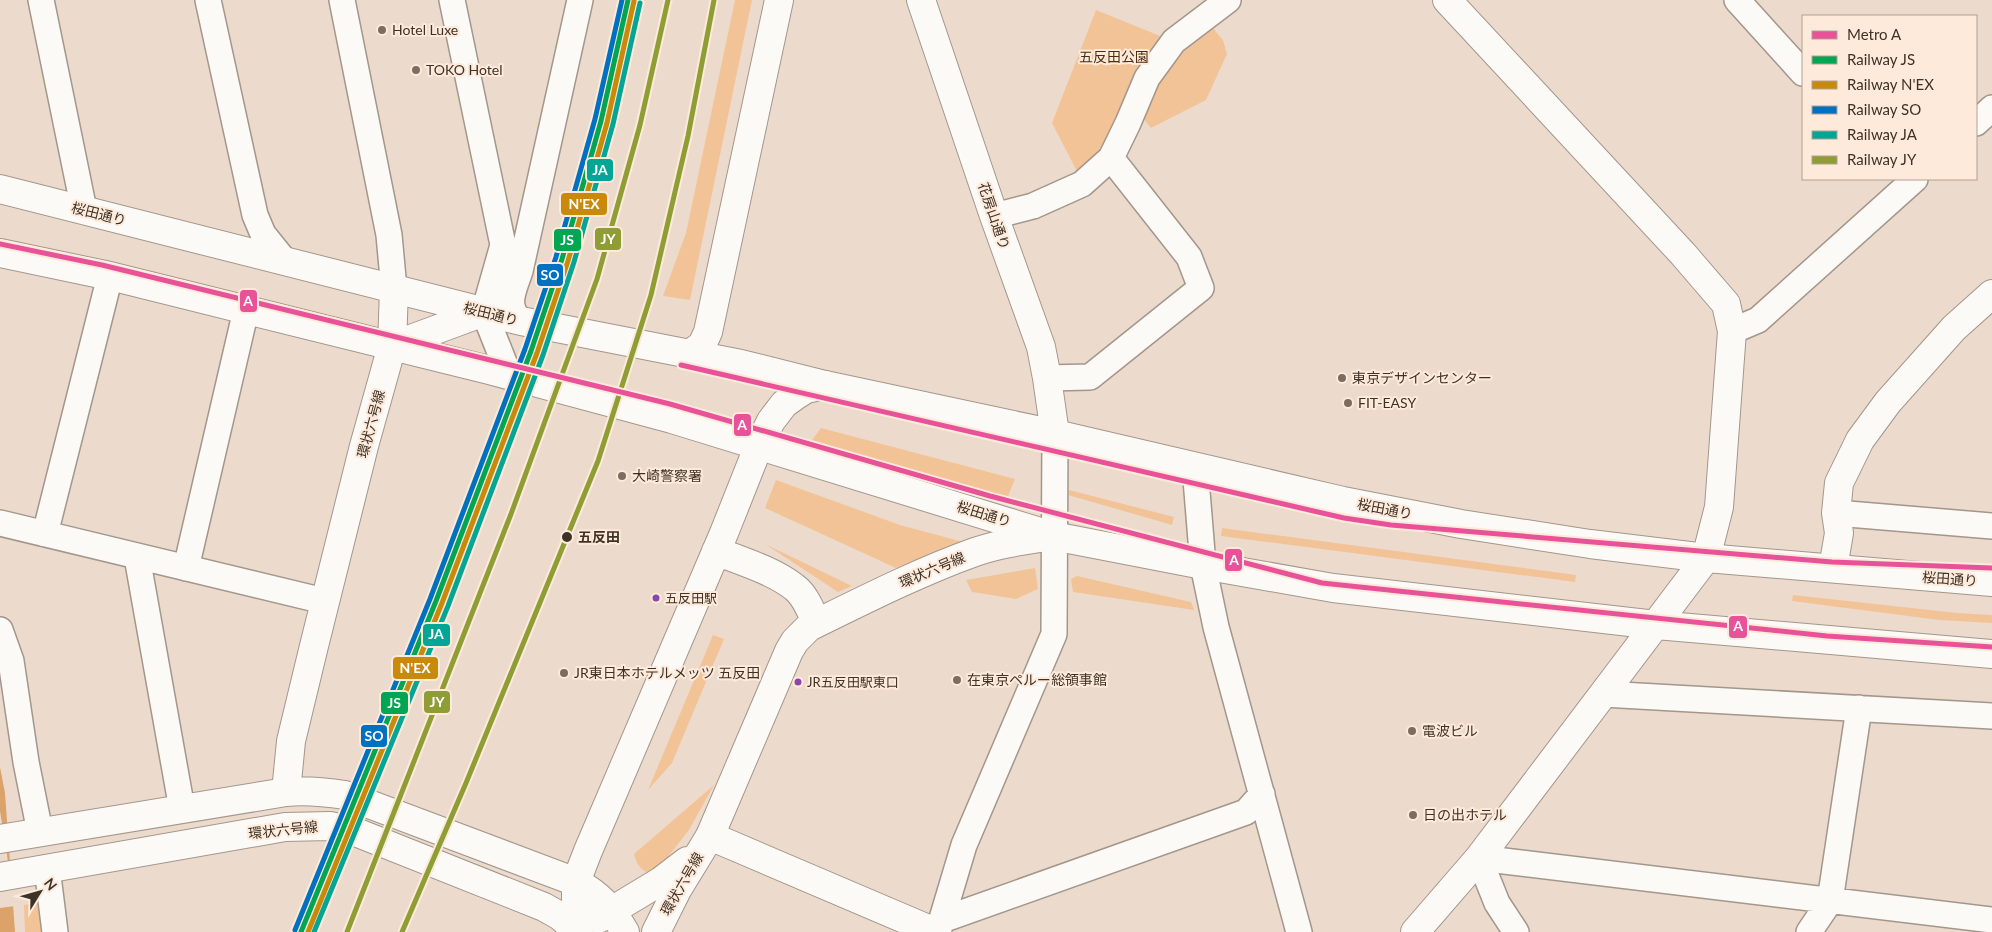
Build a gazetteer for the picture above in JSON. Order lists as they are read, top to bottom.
{
  "streets": {
    "main road": ["桜田通り", "花房山通り", "環状六号線"]
  },
  "crossings": [
    ["桜田通り", "花房山通り"],
    ["桜田通り", "環状六号線"]
  ],
  "parks": ["五反田公園"],
  "places": [
    "Hotel Luxe",
    "TOKO Hotel",
    "東京デザインセンター",
    "FIT-EASY",
    "大崎警察署",
    "五反田",
    "五反田駅",
    "JR東日本ホテルメッツ 五反田",
    "在東京ペルー総領事館",
    "JR五反田駅東口",
    "電波ビル",
    "日の出ホテル"
  ],
  "lines": [
    "rail line JS",
    "rail line SO",
    "rail line JY",
    "rail line N'EX",
    "rail line JA",
    "metro line A"
  ],
  "legend": [
    "Metro A",
    "Railway JS",
    "Railway N'EX",
    "Railway SO",
    "Railway JA",
    "Railway JY"
  ],
  "north": "top right"
}
